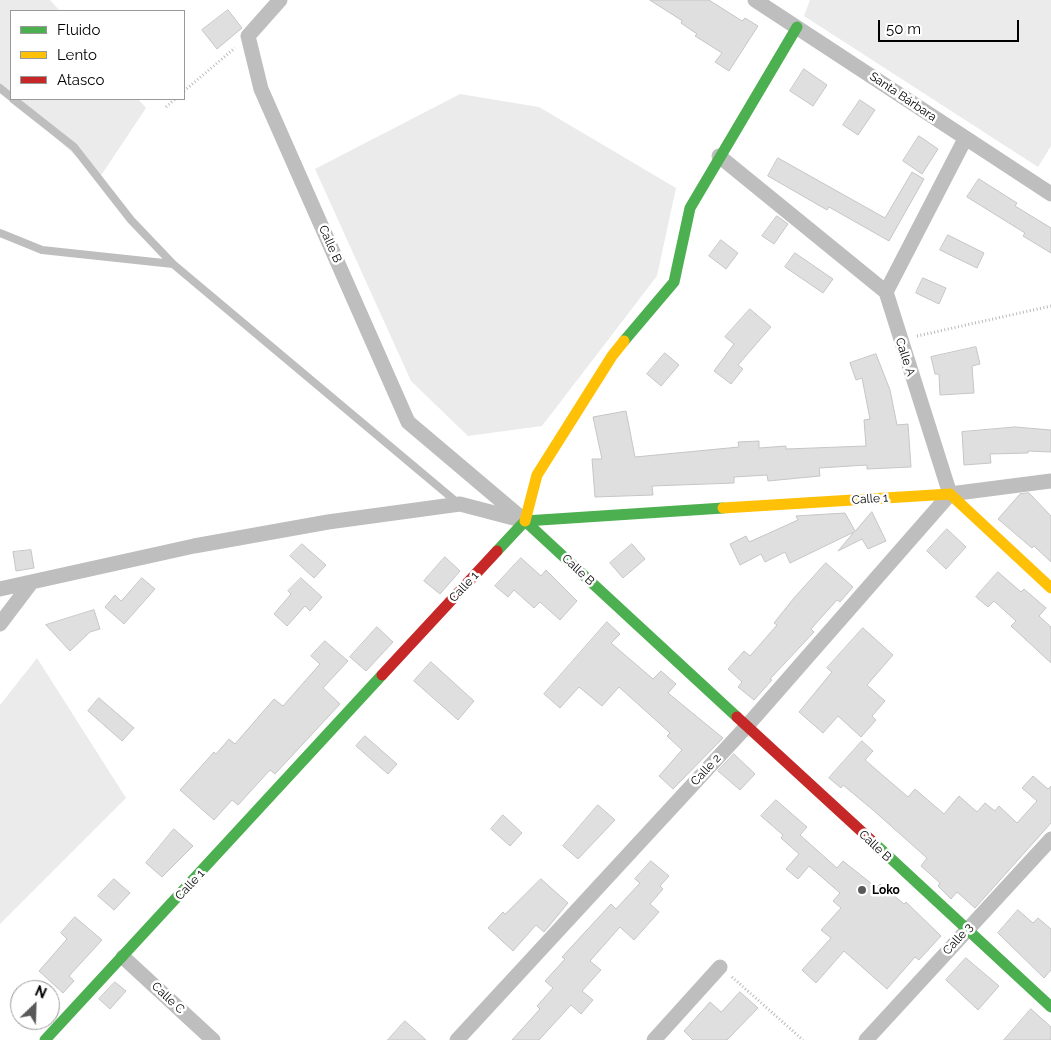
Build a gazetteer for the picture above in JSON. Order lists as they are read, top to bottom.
{
  "streets": {
    "street": [
      "Santa Bárbara",
      "Calle B",
      "Calle A",
      "Calle 1",
      "Calle 2",
      "Calle 3",
      "Calle C"
    ]
  },
  "crossings": [
    ["Calle B", "Calle 1"],
    ["Calle B", "Calle 2"],
    ["Calle B", "Calle 3"],
    ["Calle A", "Calle 1"],
    ["Calle A", "Calle 2"],
    ["Calle 1", "Calle 2"],
    ["Calle 1", "Calle C"]
  ],
  "places": ["Loko"],
  "legend": ["Fluido", "Lento", "Atasco"],
  "scale_bar": "50 m",
  "north": "top right"
}
